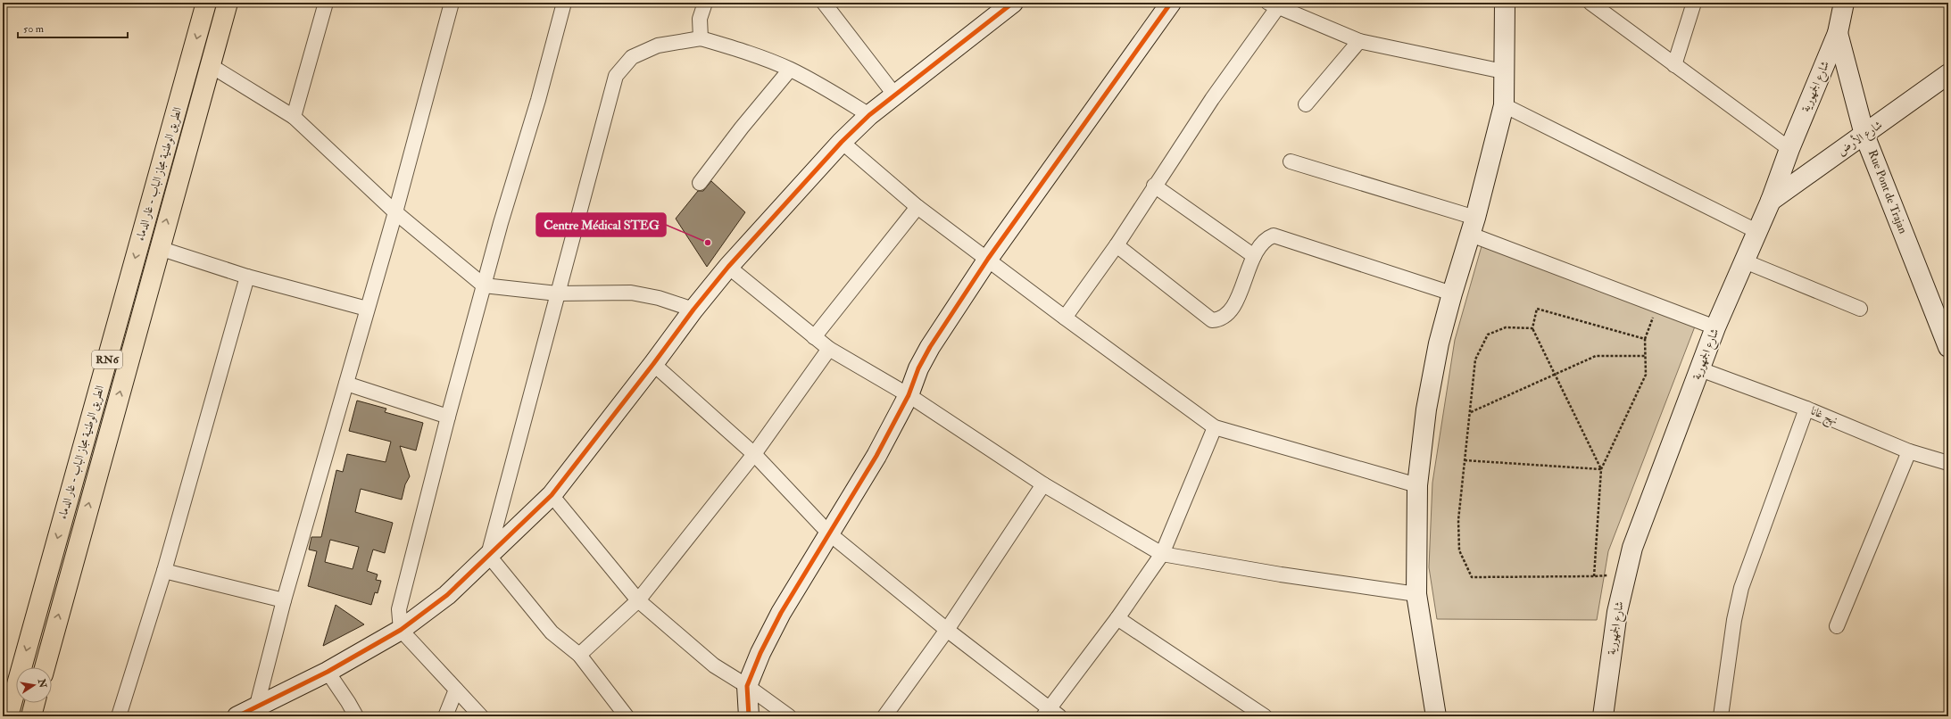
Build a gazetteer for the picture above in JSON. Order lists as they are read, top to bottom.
{
  "streets": {
    "highway": ["الطريق الوطنية مجاز الباب - غار الدماء", "RN6"],
    "street": [
      "شارع الجمهورية",
      "شارع الأرض",
      "Rue Pont de Trajan",
      "نهج غانا"
    ]
  },
  "crossings": [
    ["شارع الجمهورية", "شارع الأرض"],
    ["شارع الجمهورية", "Rue Pont de Trajan"],
    ["شارع الجمهورية", "نهج غانا"],
    ["شارع الأرض", "Rue Pont de Trajan"]
  ],
  "places": ["Centre Médical STEG"],
  "scale_bar": "50 m",
  "north": "right"
}
